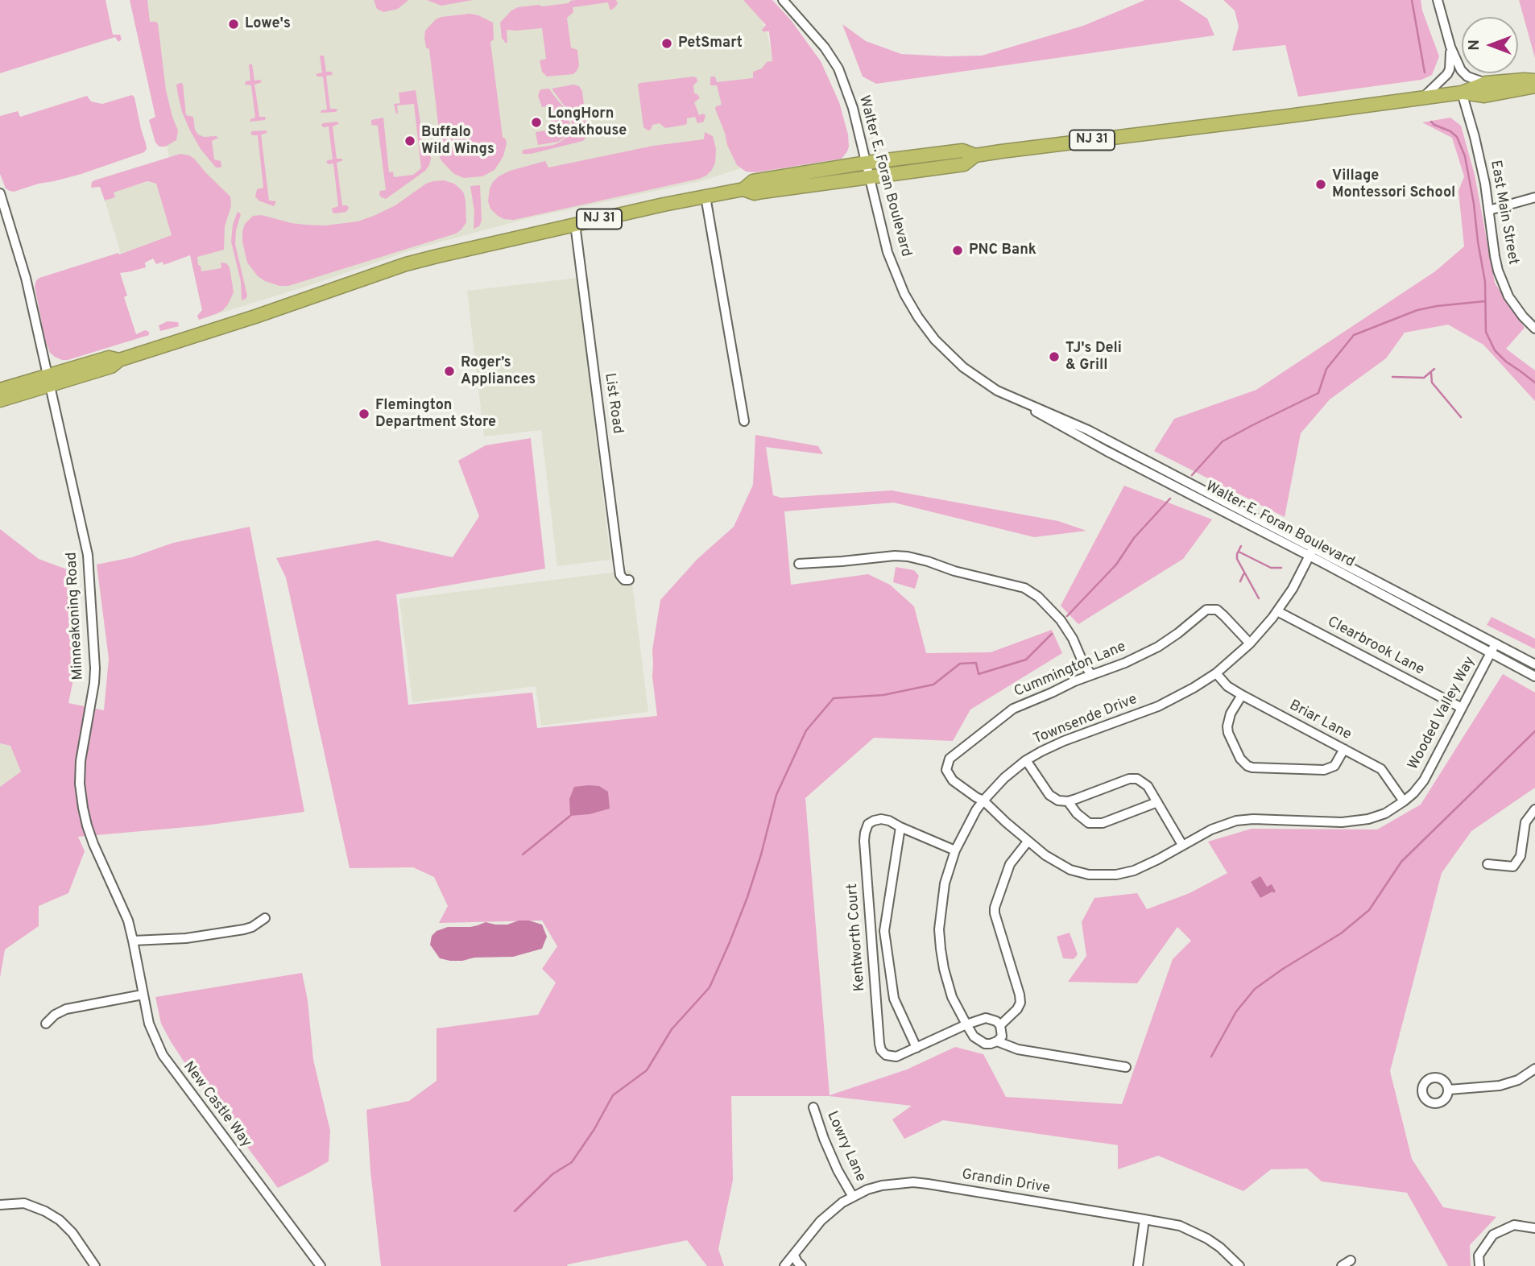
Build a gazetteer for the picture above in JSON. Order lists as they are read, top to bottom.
{
  "streets": {
    "highway": ["NJ 31"],
    "street": [
      "Walter E. Foran Boulevard",
      "East Main Street",
      "List Road",
      "Minneakoning Road",
      "Clearbrook Lane",
      "Cummington Lane",
      "Wooded Valley Way",
      "Townsende Drive",
      "Briar Lane",
      "Kentworth Court",
      "New Castle Way",
      "Lowry Lane",
      "Grandin Drive"
    ]
  },
  "crossings": [
    ["NJ 31", "Walter E. Foran Boulevard"],
    ["NJ 31", "East Main Street"],
    ["NJ 31", "List Road"],
    ["NJ 31", "Minneakoning Road"],
    ["Walter E. Foran Boulevard", "Wooded Valley Way"],
    ["Walter E. Foran Boulevard", "Townsende Drive"],
    ["Minneakoning Road", "New Castle Way"],
    ["Clearbrook Lane", "Wooded Valley Way"],
    ["Clearbrook Lane", "Townsende Drive"],
    ["Cummington Lane", "Wooded Valley Way"],
    ["Cummington Lane", "Townsende Drive"],
    ["Wooded Valley Way", "Townsende Drive"],
    ["Wooded Valley Way", "Briar Lane"],
    ["Townsende Drive", "Briar Lane"],
    ["Townsende Drive", "Kentworth Court"],
    ["Lowry Lane", "Grandin Drive"]
  ],
  "places": [
    "Lowe's",
    "PetSmart",
    "LongHorn Steakhouse",
    "Buffalo Wild Wings",
    "Village Montessori School",
    "PNC Bank",
    "TJ's Deli & Grill",
    "Roger’s Appliances",
    "Flemington Department Store"
  ],
  "north": "left"
}
